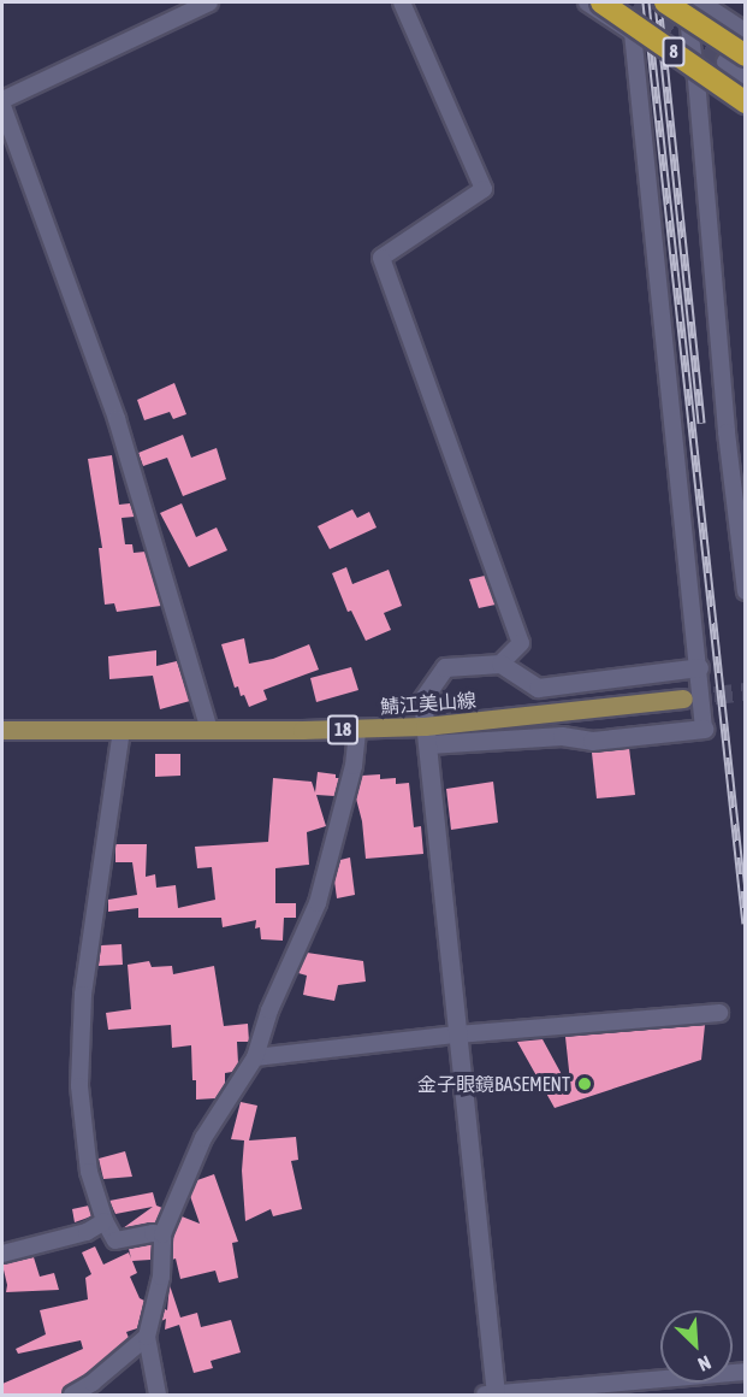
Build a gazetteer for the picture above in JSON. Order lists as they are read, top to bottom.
{
  "streets": {
    "highway": ["8"],
    "main road": ["鯖江美山線", "18"]
  },
  "places": ["金子眼鏡BASEMENT"],
  "north": "bottom right"
}
